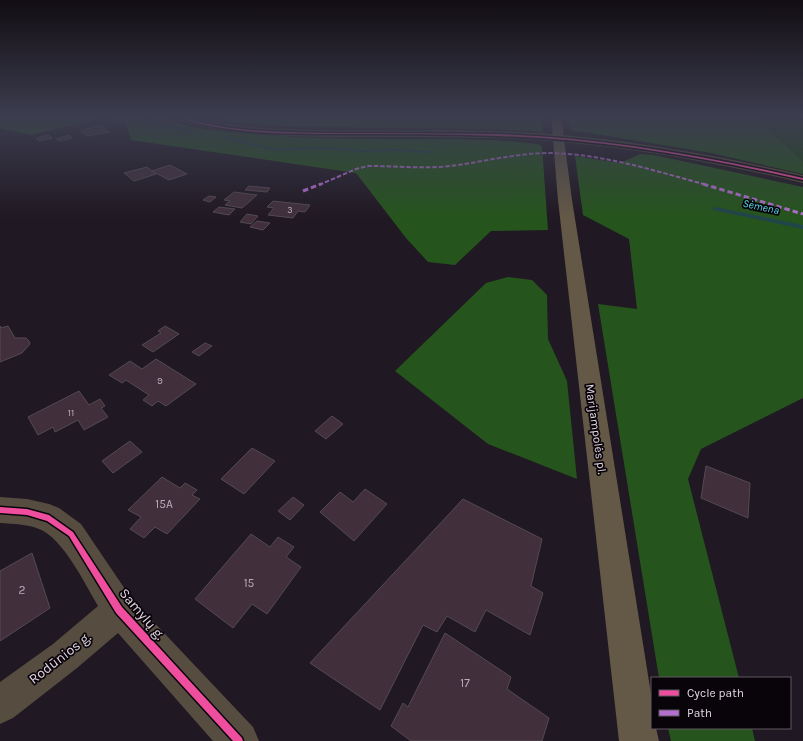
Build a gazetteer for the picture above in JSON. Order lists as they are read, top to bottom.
{
  "streets": {
    "main road": ["Marijampolės pl."],
    "street": ["Samylų g.", "Rodūnios g."]
  },
  "crossings": [
    ["Samylų g.", "Rodūnios g."]
  ],
  "water": ["Sėmena"],
  "house_numbers": [
    "3",
    "9",
    "11",
    "15A",
    "15",
    "2",
    "17"
  ],
  "legend": ["Cycle path", "Path"]
}
